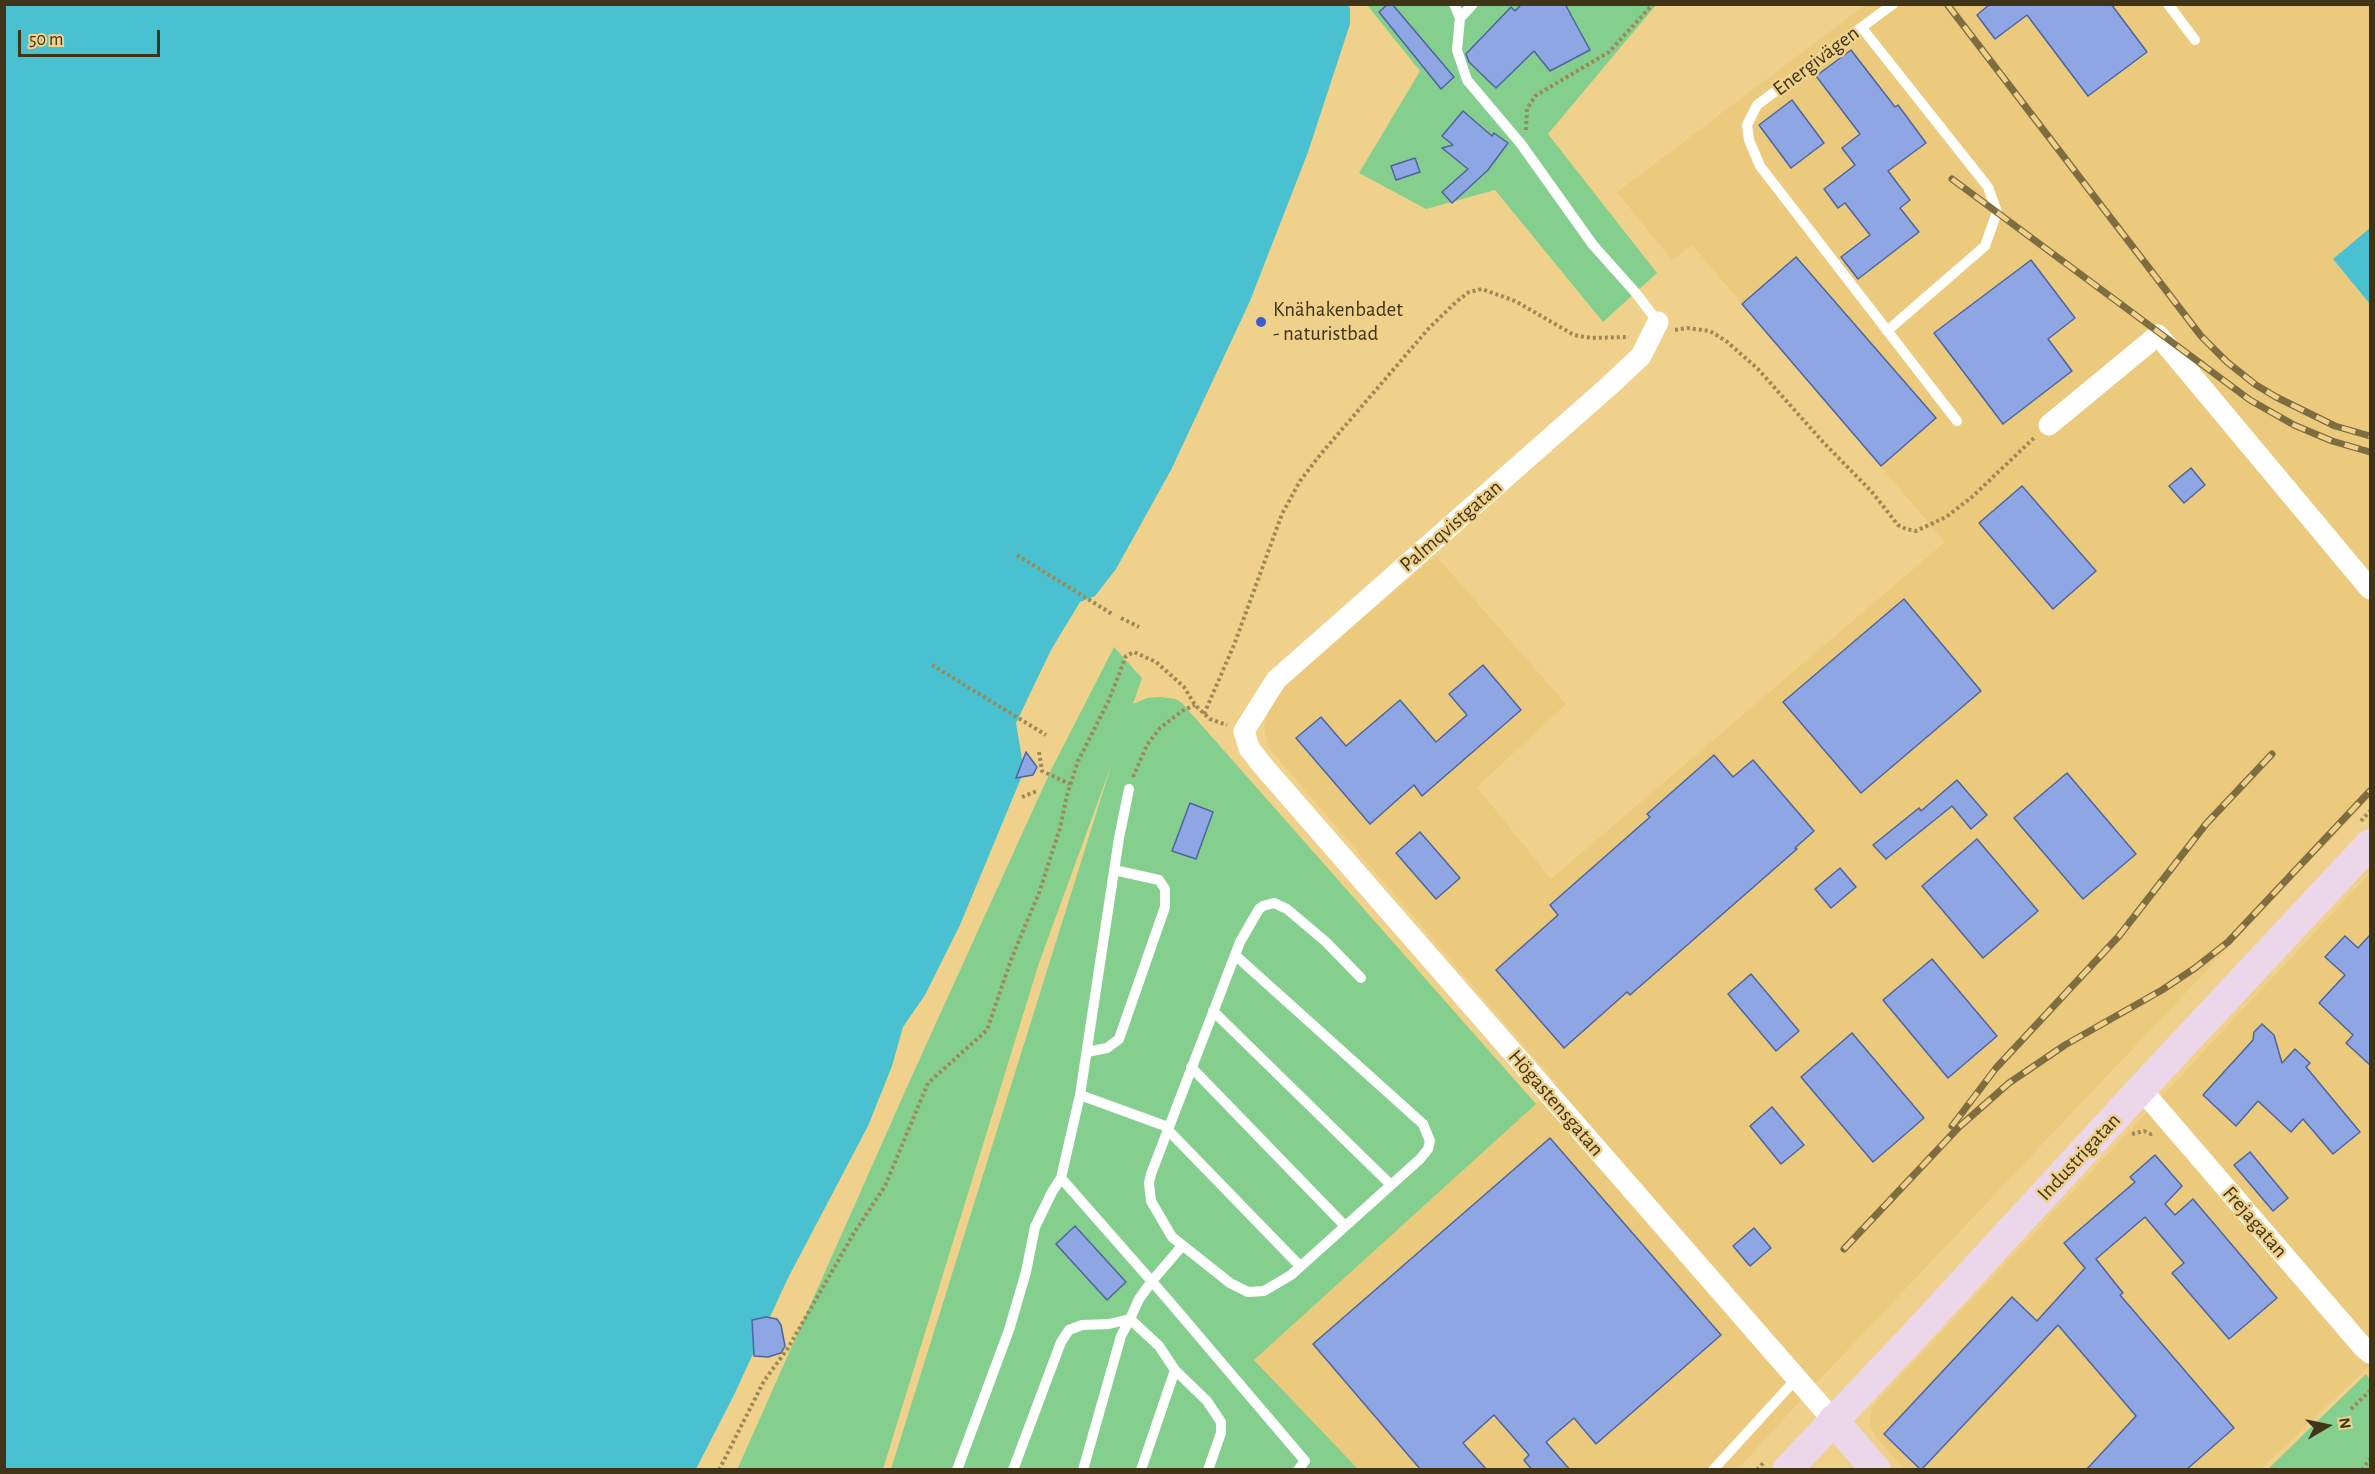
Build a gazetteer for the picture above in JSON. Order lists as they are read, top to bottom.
{
  "streets": {
    "street": [
      "Palmqvistgatan",
      "Högastensgatan",
      "Industrigatan",
      "Frejagatan"
    ],
    "lane": ["Energivägen"]
  },
  "crossings": [
    ["Palmqvistgatan", "Högastensgatan"],
    ["Högastensgatan", "Industrigatan"],
    ["Industrigatan", "Frejagatan"]
  ],
  "places": ["Knähakenbadet - naturistbad"],
  "scale_bar": "50 m",
  "north": "right"
}
